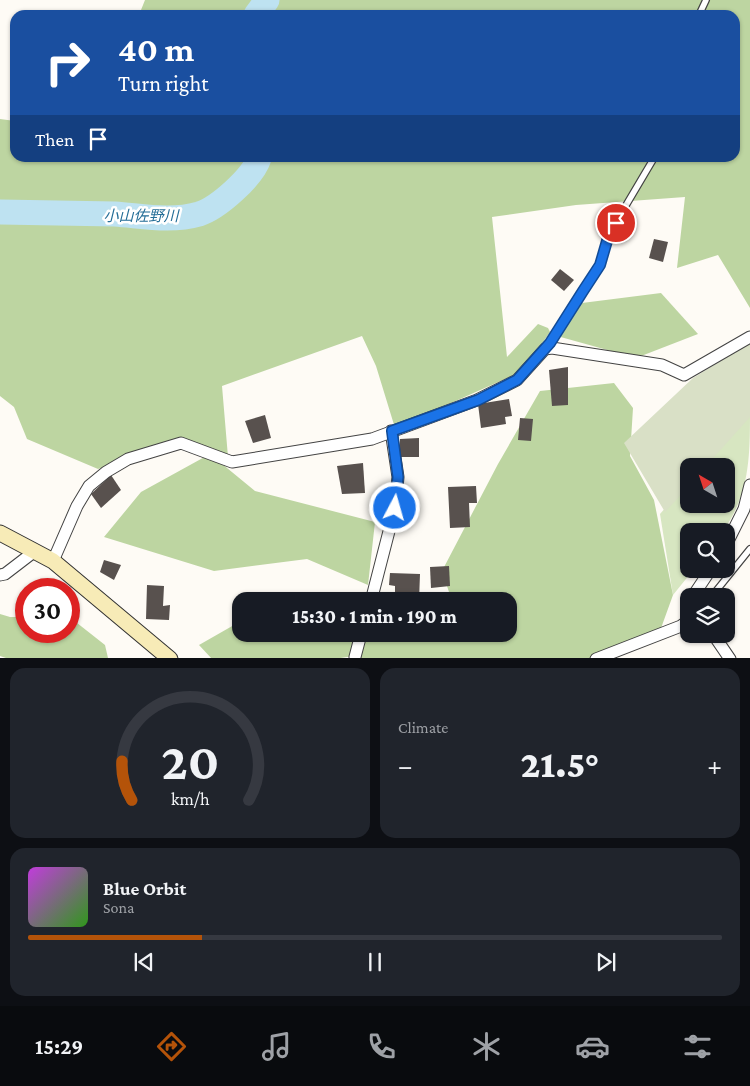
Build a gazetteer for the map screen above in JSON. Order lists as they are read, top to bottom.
{
  "water": ["小山佐野川"],
  "north": "top left",
  "page": {
    "turn": ["40 m", "Turn right"],
    "then": "Then",
    "limit": "30",
    "trip": "15:30 · 1 min · 190 m",
    "tile": "Climate",
    "heat": ["−", "21.5°", "+"],
    "song": ["Blue Orbit", "Sona"],
    "tabs": "15:29",
    "gauge": ["20", "km/h"]
  }
}
